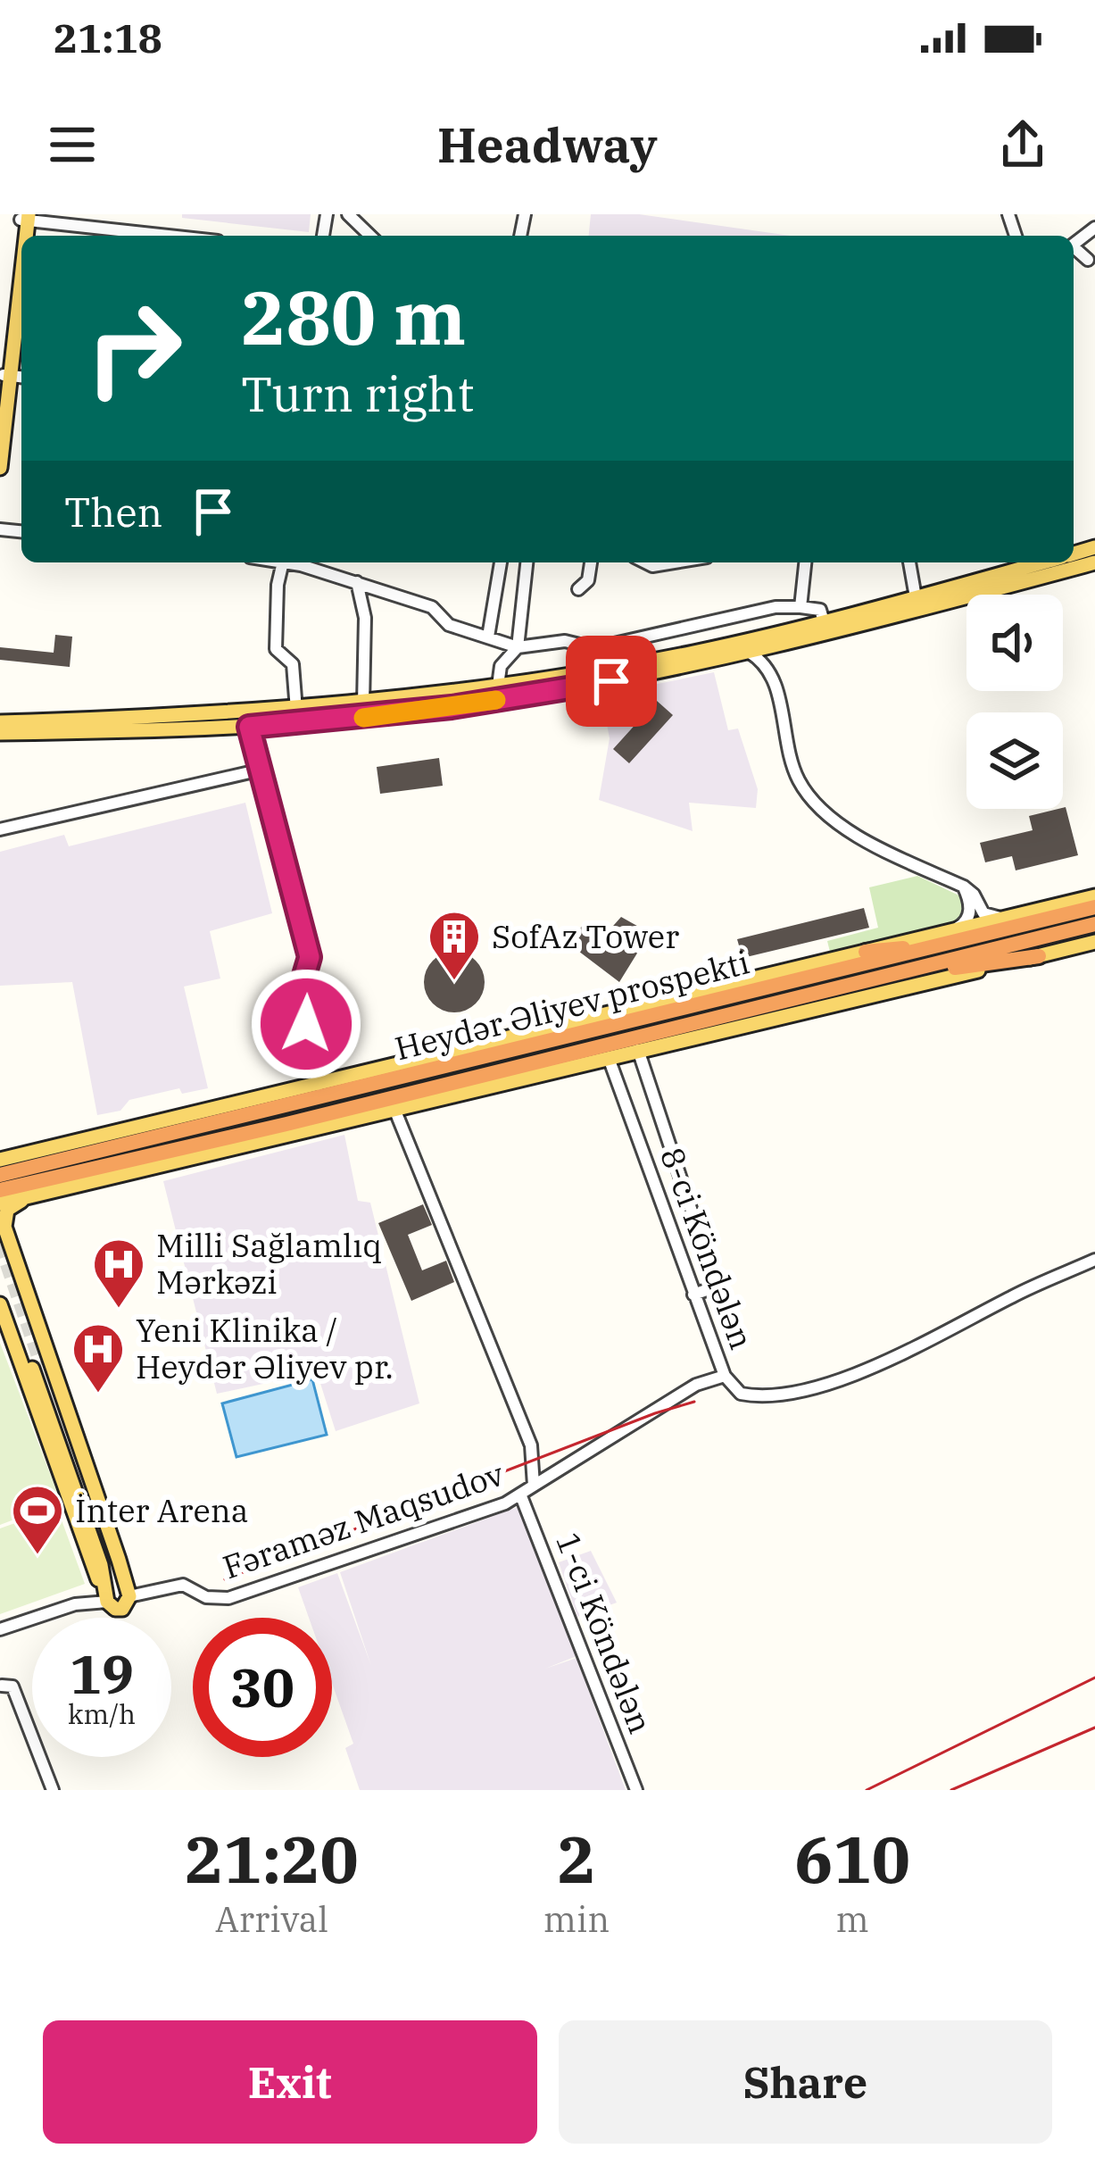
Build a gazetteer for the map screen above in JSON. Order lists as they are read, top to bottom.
{
  "streets": {
    "highway": ["Heydər Əliyev prospekti"],
    "street": ["8-ci Köndələn", "Fəraməz Maqsudov", "1-ci Köndələn"]
  },
  "crossings": [
    ["Fəraməz Maqsudov", "1-ci Köndələn"]
  ],
  "places": {
    "building": ["SofAz Tower"],
    "hospital": ["Milli Sağlamlıq Mərkəzi", "Yeni Klinika / Heydər Əliyev pr."],
    "sports": ["İnter Arena"]
  },
  "page": {
    "status": "21:18",
    "header": "Headway",
    "turn": ["280 m", "Turn right"],
    "then": "Then",
    "speed": "19 km/h",
    "limit": "30",
    "eta": [
      "21:20",
      "Arrival",
      "2",
      "min",
      "610",
      "m"
    ],
    "buttons": ["Exit", "Share"]
  }
}
